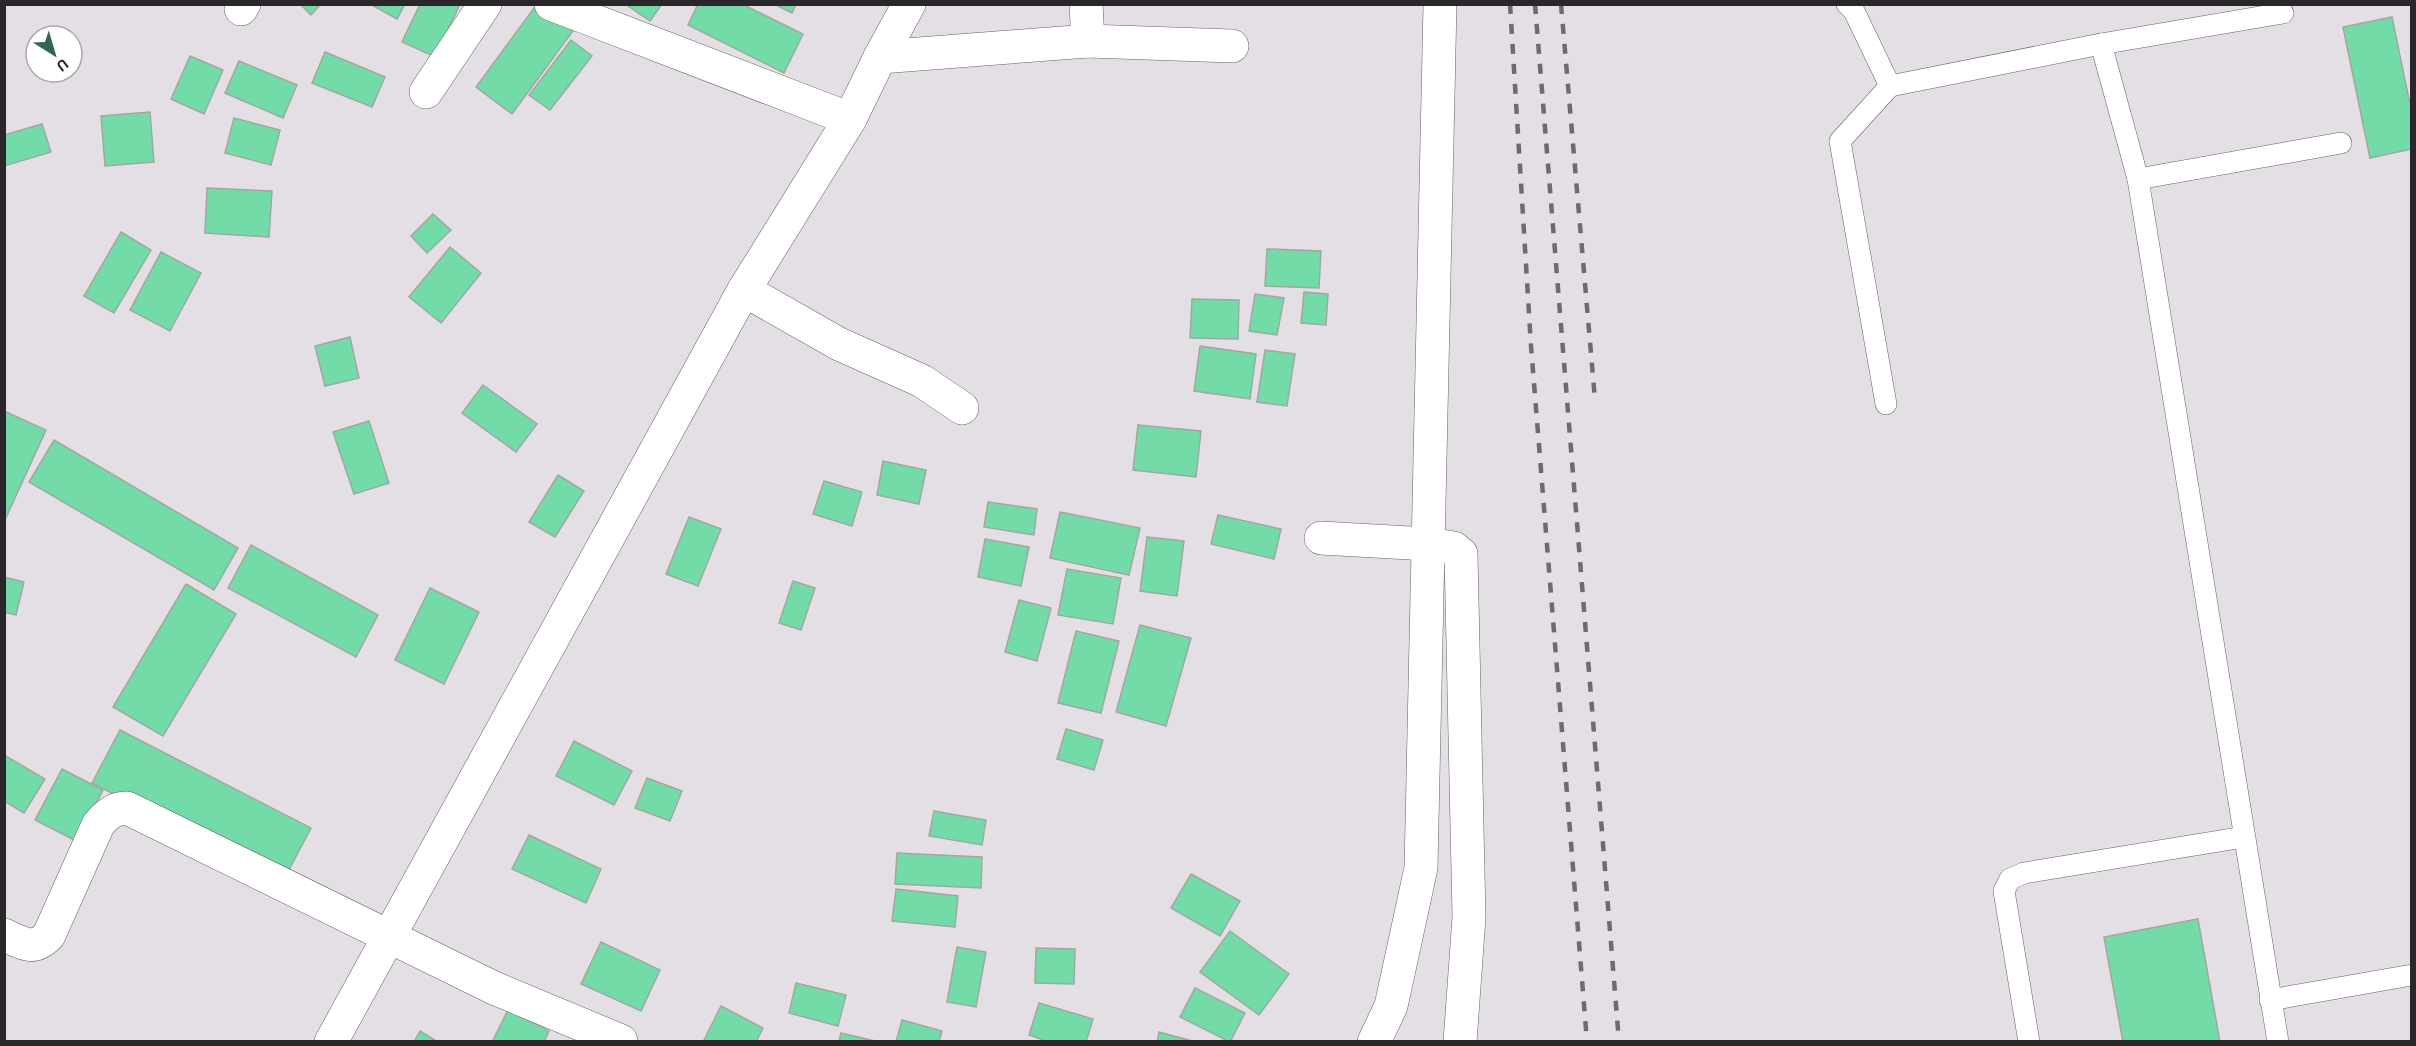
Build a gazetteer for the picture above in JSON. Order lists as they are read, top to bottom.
{
  "north": "bottom right"
}
